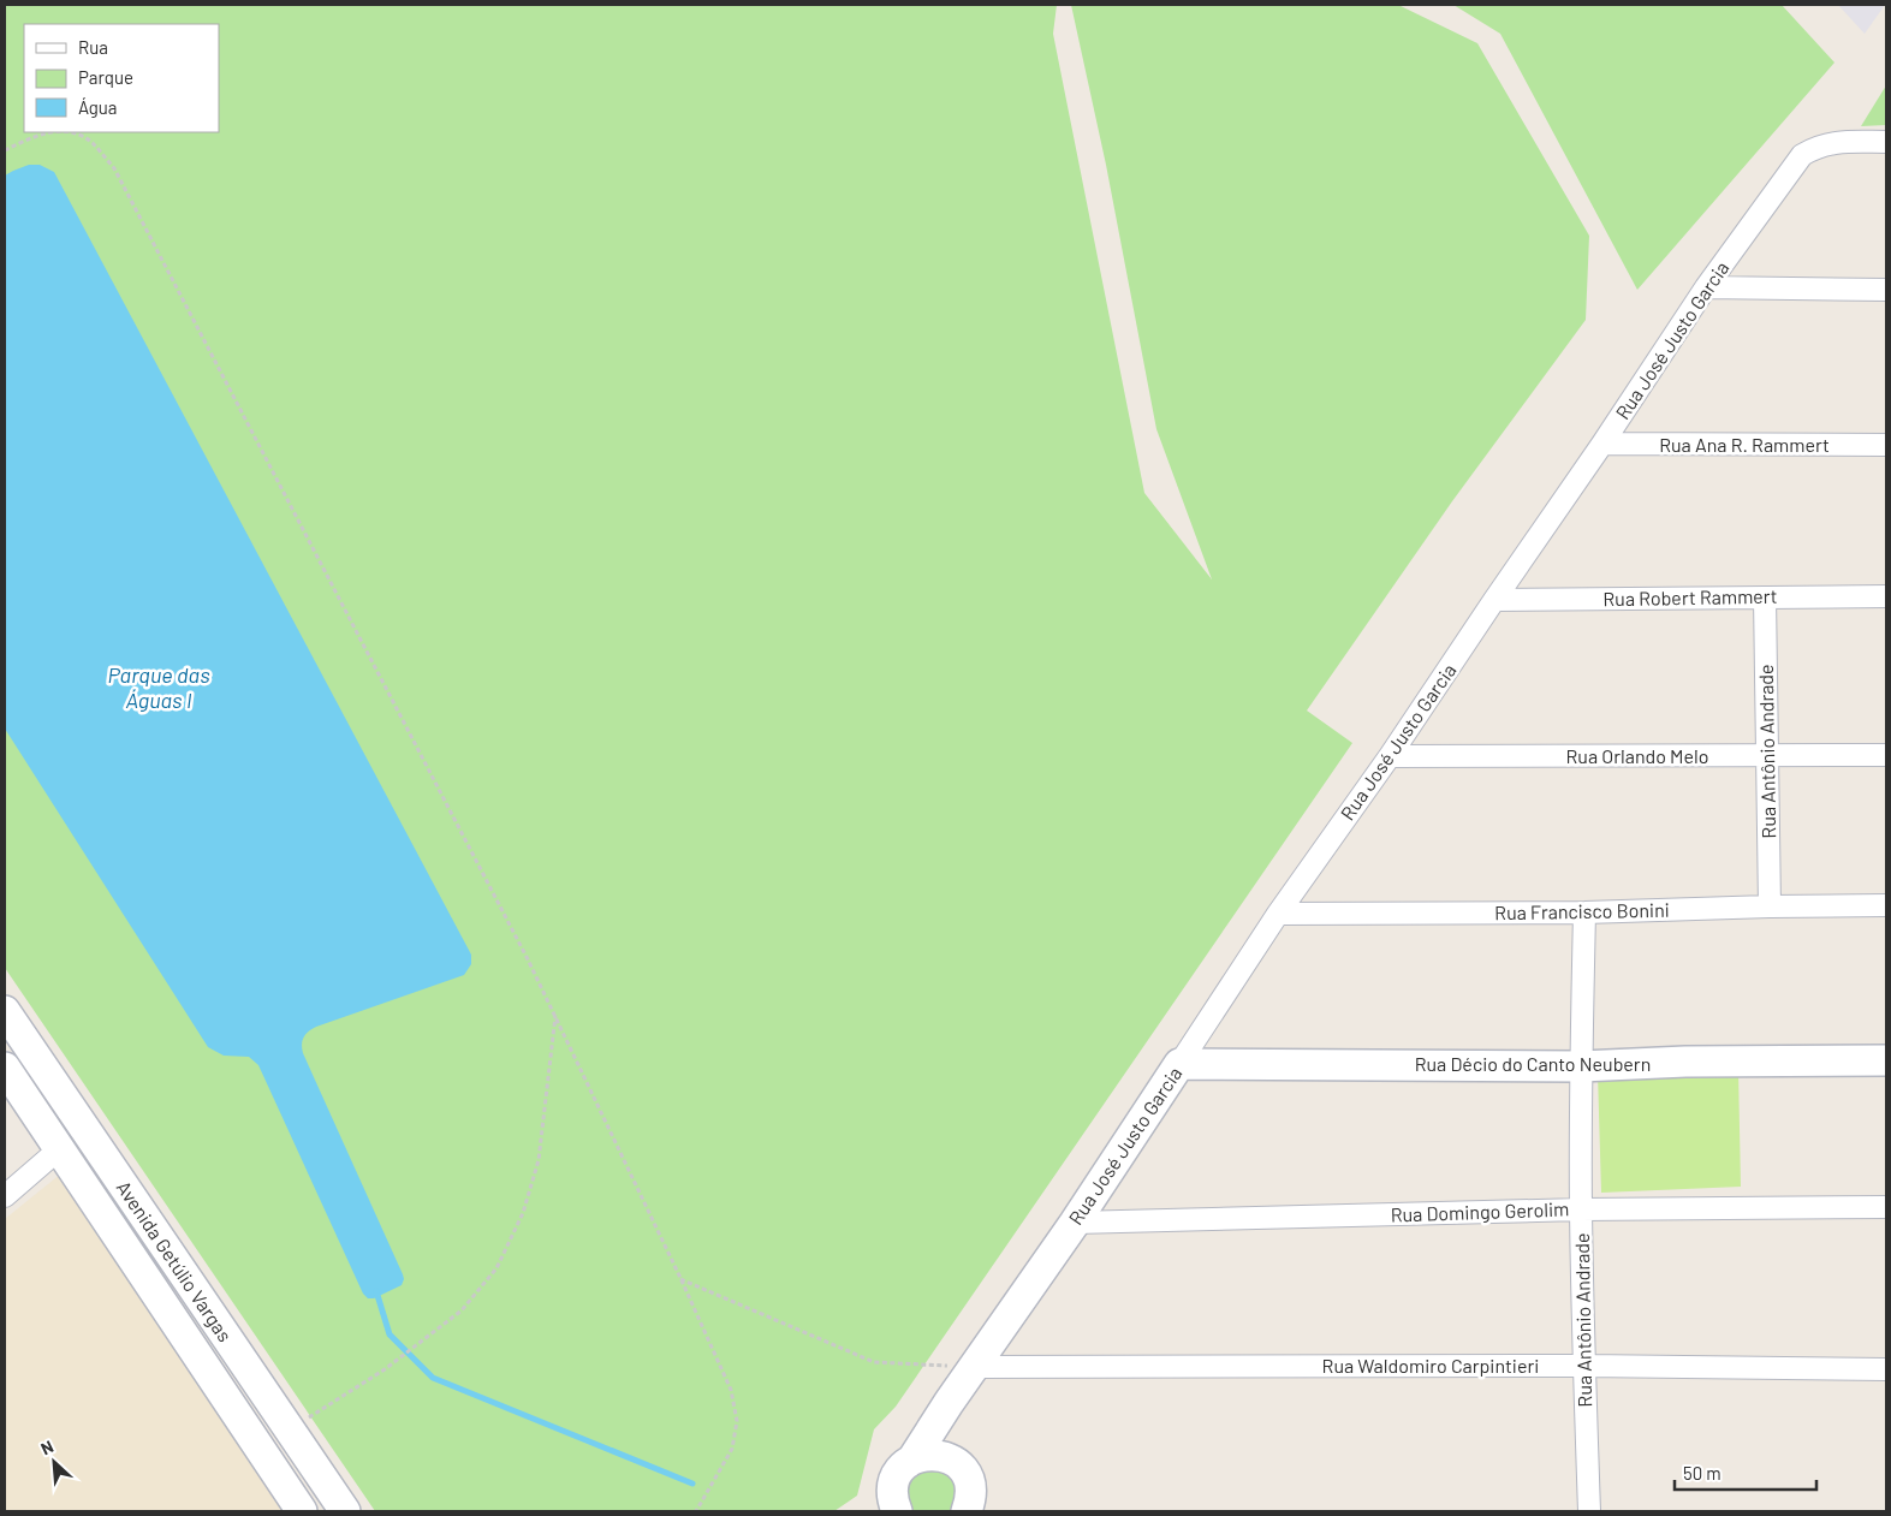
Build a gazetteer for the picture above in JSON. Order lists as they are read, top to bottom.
{
  "streets": {
    "street": [
      "Rua José Justo Garcia",
      "Rua Ana R. Rammert",
      "Rua Robert Rammert",
      "Rua Antônio Andrade",
      "Rua Orlando Melo",
      "Rua Francisco Bonini",
      "Rua Décio do Canto Neubern",
      "Rua Domingo Gerolim",
      "Avenida Getúlio Vargas",
      "Rua Waldomiro Carpintieri"
    ]
  },
  "crossings": [
    ["Rua José Justo Garcia", "Rua Ana R. Rammert"],
    ["Rua José Justo Garcia", "Rua Robert Rammert"],
    ["Rua José Justo Garcia", "Rua Orlando Melo"],
    ["Rua José Justo Garcia", "Rua Francisco Bonini"],
    ["Rua José Justo Garcia", "Rua Décio do Canto Neubern"],
    ["Rua José Justo Garcia", "Rua Domingo Gerolim"],
    ["Rua José Justo Garcia", "Rua Waldomiro Carpintieri"],
    ["Rua Robert Rammert", "Rua Antônio Andrade"],
    ["Rua Antônio Andrade", "Rua Orlando Melo"],
    ["Rua Antônio Andrade", "Rua Francisco Bonini"],
    ["Rua Antônio Andrade", "Rua Décio do Canto Neubern"],
    ["Rua Antônio Andrade", "Rua Domingo Gerolim"],
    ["Rua Antônio Andrade", "Rua Waldomiro Carpintieri"]
  ],
  "water": ["Parque das Águas I"],
  "legend": ["Rua", "Parque", "Água"],
  "scale_bar": "50 m",
  "north": "top left"
}
